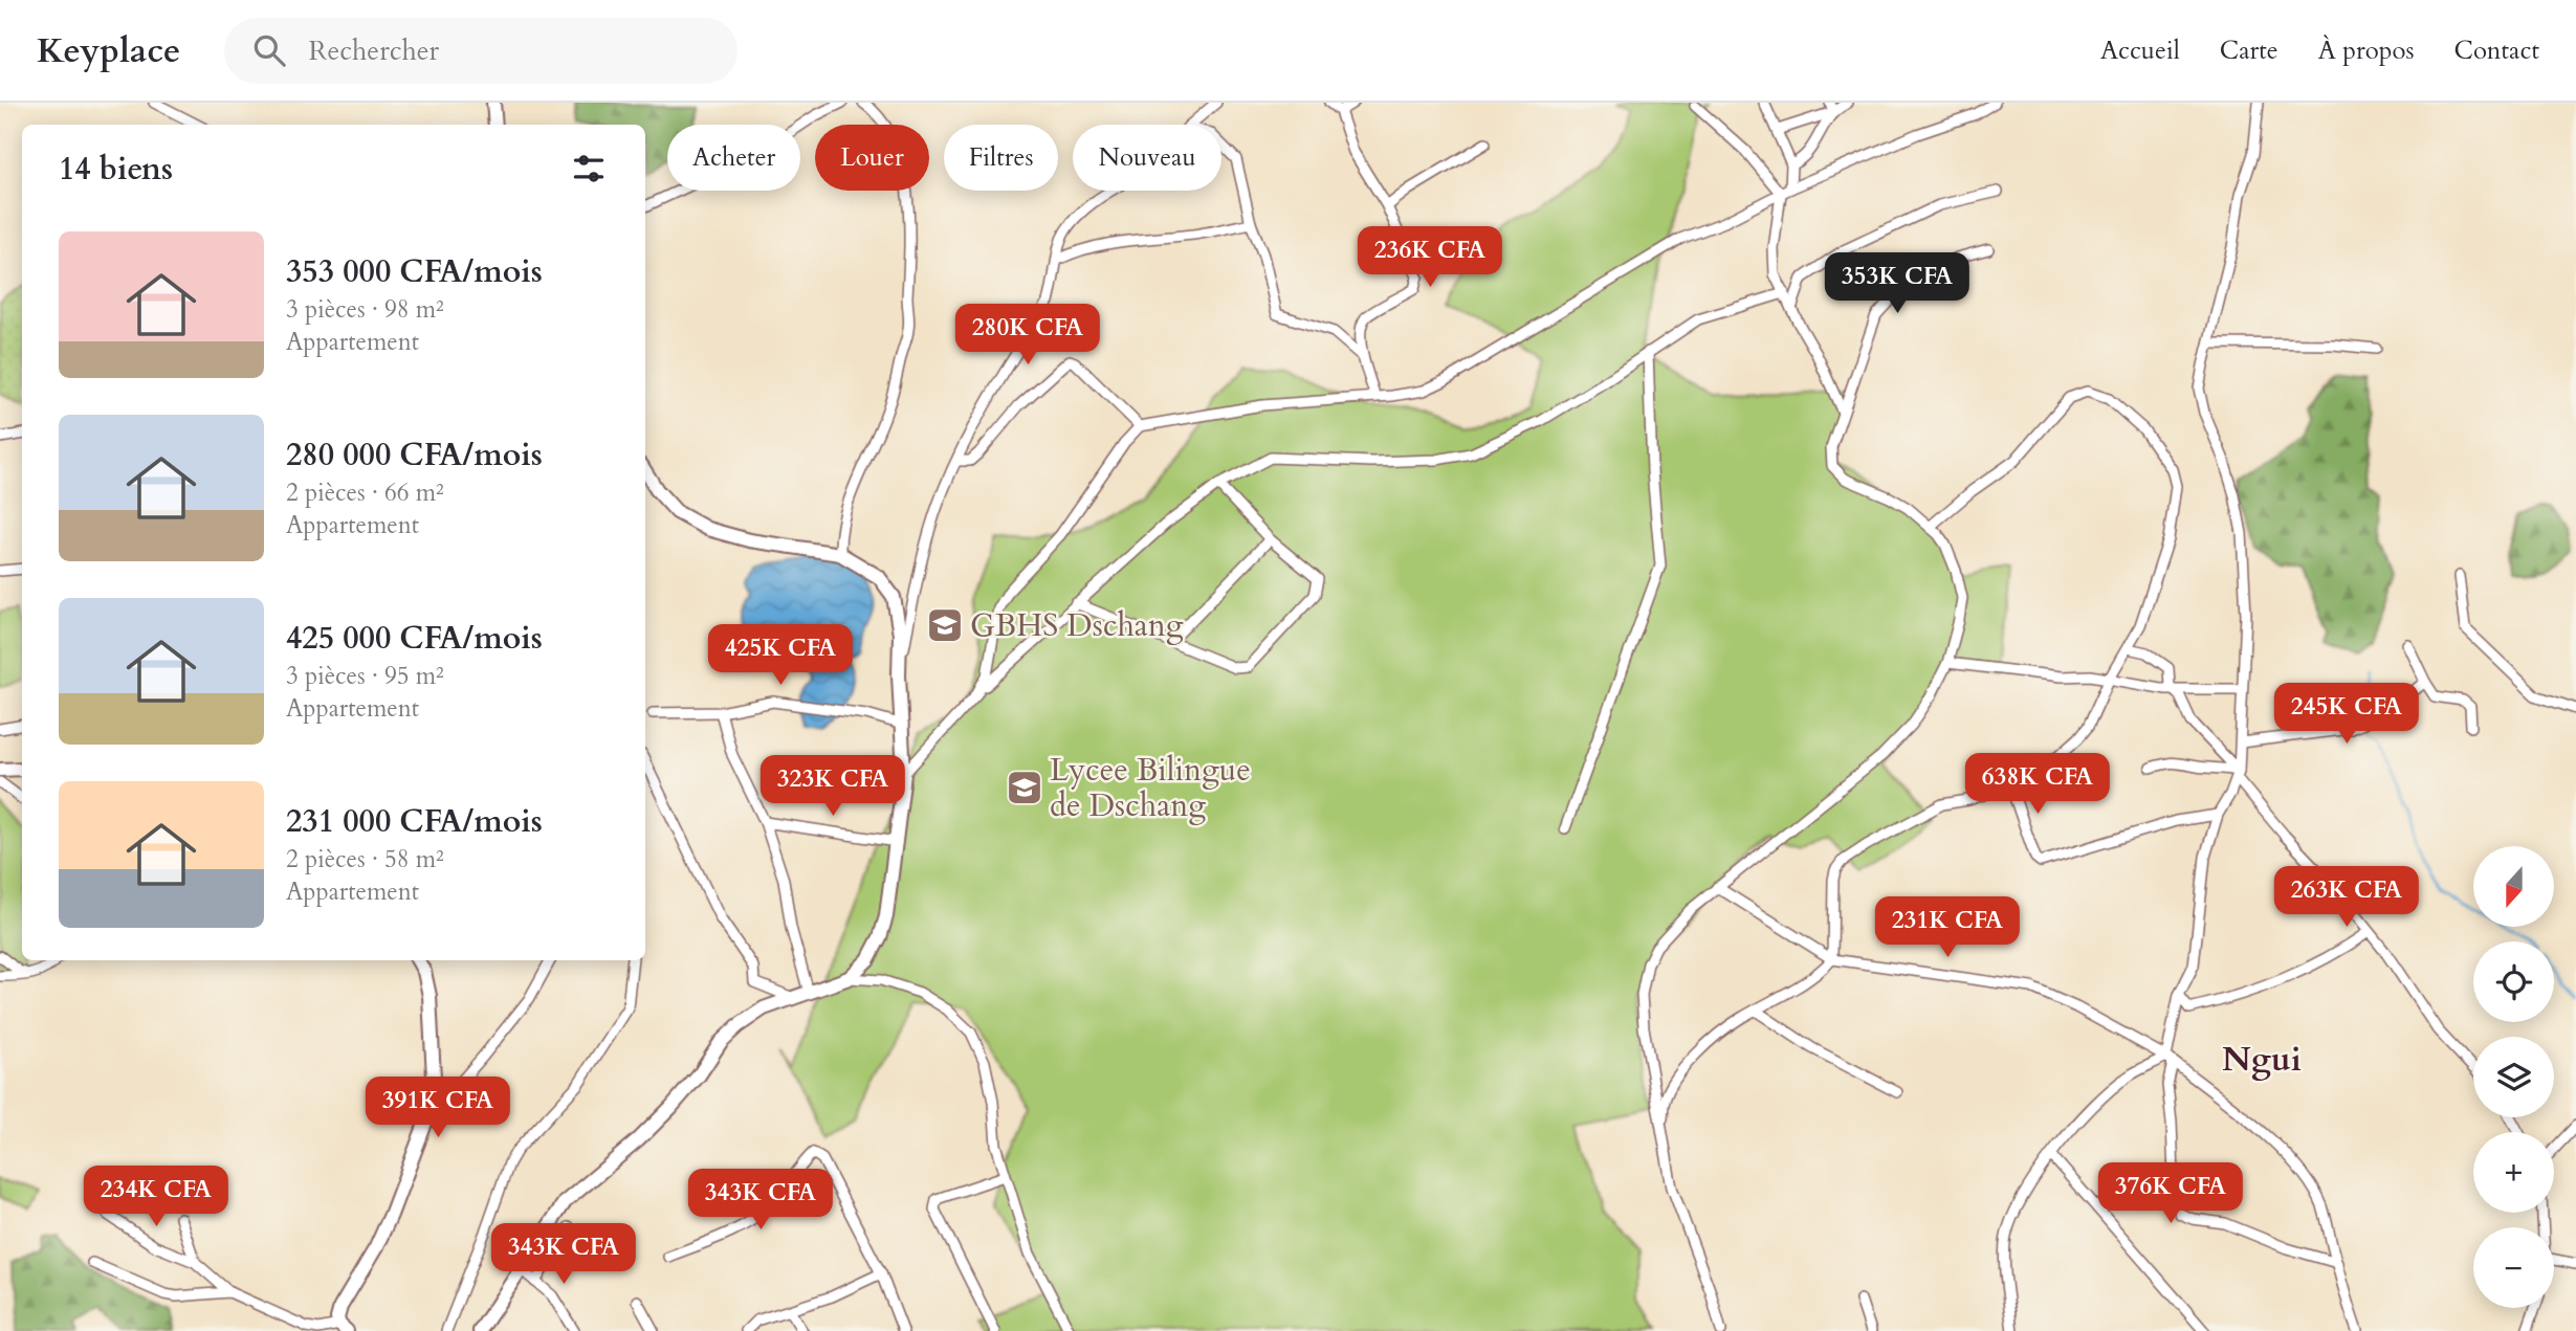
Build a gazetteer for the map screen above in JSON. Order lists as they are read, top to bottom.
{
  "districts": ["Ngui"],
  "places": {
    "school or university": ["GBHS Dschang", "Lycee Bilingue de Dschang"]
  },
  "north": "bottom",
  "page": {
    "header": "Keyplace",
    "search": "Rechercher",
    "nav": [
      "Accueil",
      "Carte",
      "À propos",
      "Contact"
    ],
    "chip": [
      "Acheter",
      "Louer",
      "Filtres",
      "Nouveau"
    ],
    "heading": "14 biens",
    "list": [
      {
        "name": "353 000 CFA/mois",
        "note": "3 pièces · 98 m² · Appartement"
      },
      {
        "name": "280 000 CFA/mois",
        "note": "2 pièces · 66 m² · Appartement"
      },
      {
        "name": "425 000 CFA/mois",
        "note": "3 pièces · 95 m² · Appartement"
      },
      {
        "name": "231 000 CFA/mois",
        "note": "2 pièces · 58 m² · Appartement"
      }
    ],
    "price": [
      "236K CFA",
      "353K CFA",
      "280K CFA",
      "425K CFA",
      "245K CFA",
      "638K CFA",
      "323K CFA",
      "263K CFA",
      "231K CFA",
      "391K CFA",
      "376K CFA",
      "234K CFA",
      "343K CFA",
      "343K CFA"
    ],
    "map_buttons": ["+", "−"]
  }
}
